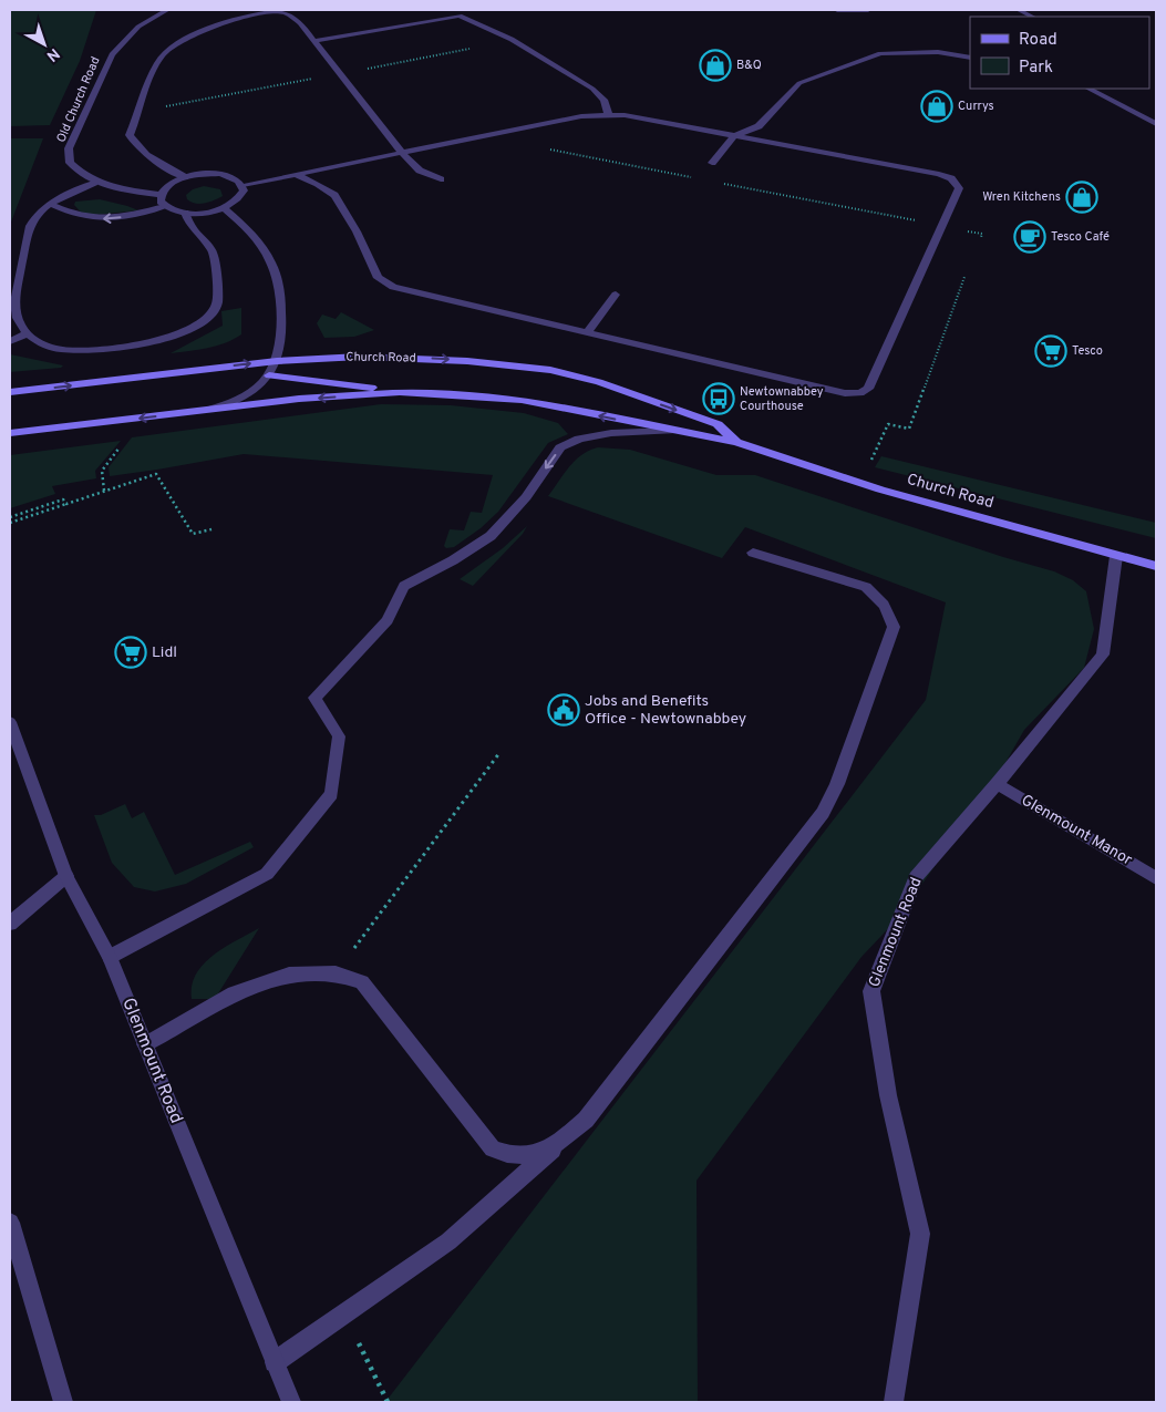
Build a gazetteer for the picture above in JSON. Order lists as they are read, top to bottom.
{
  "streets": {
    "street": [
      "Old Church Road",
      "Church Road",
      "Glenmount Manor",
      "Glenmount Road"
    ]
  },
  "crossings": [
    ["Church Road", "Glenmount Road"],
    ["Glenmount Manor", "Glenmount Road"]
  ],
  "places": {
    "shop": ["B&Q", "Currys", "Wren Kitchens"],
    "cafe": ["Tesco Café"],
    "supermarket": ["Tesco", "Lidl"],
    "bus stop": ["Newtownabbey Courthouse"],
    "public building": ["Jobs and Benefits Office - Newtownabbey"]
  },
  "legend": ["Road", "Park"],
  "north": "bottom right"
}
